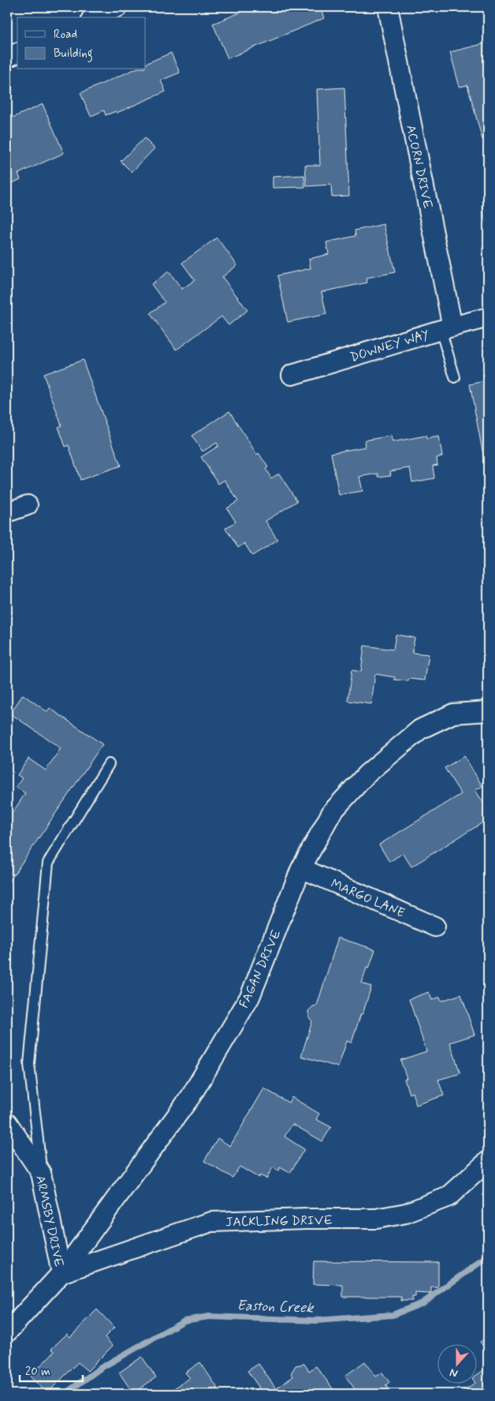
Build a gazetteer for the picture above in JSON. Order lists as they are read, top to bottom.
{
  "streets": {
    "street": [
      "ACORN DRIVE",
      "DOWNEY WAY",
      "MARGO LANE",
      "FAGAN DRIVE",
      "JACKLING DRIVE",
      "ARMSBY DRIVE"
    ]
  },
  "crossings": [
    ["ACORN DRIVE", "DOWNEY WAY"],
    ["MARGO LANE", "FAGAN DRIVE"],
    ["FAGAN DRIVE", "JACKLING DRIVE"],
    ["FAGAN DRIVE", "ARMSBY DRIVE"],
    ["JACKLING DRIVE", "ARMSBY DRIVE"]
  ],
  "water": ["Easton Creek"],
  "legend": ["Road", "Building"],
  "scale_bar": "20 m",
  "north": "bottom"
}
